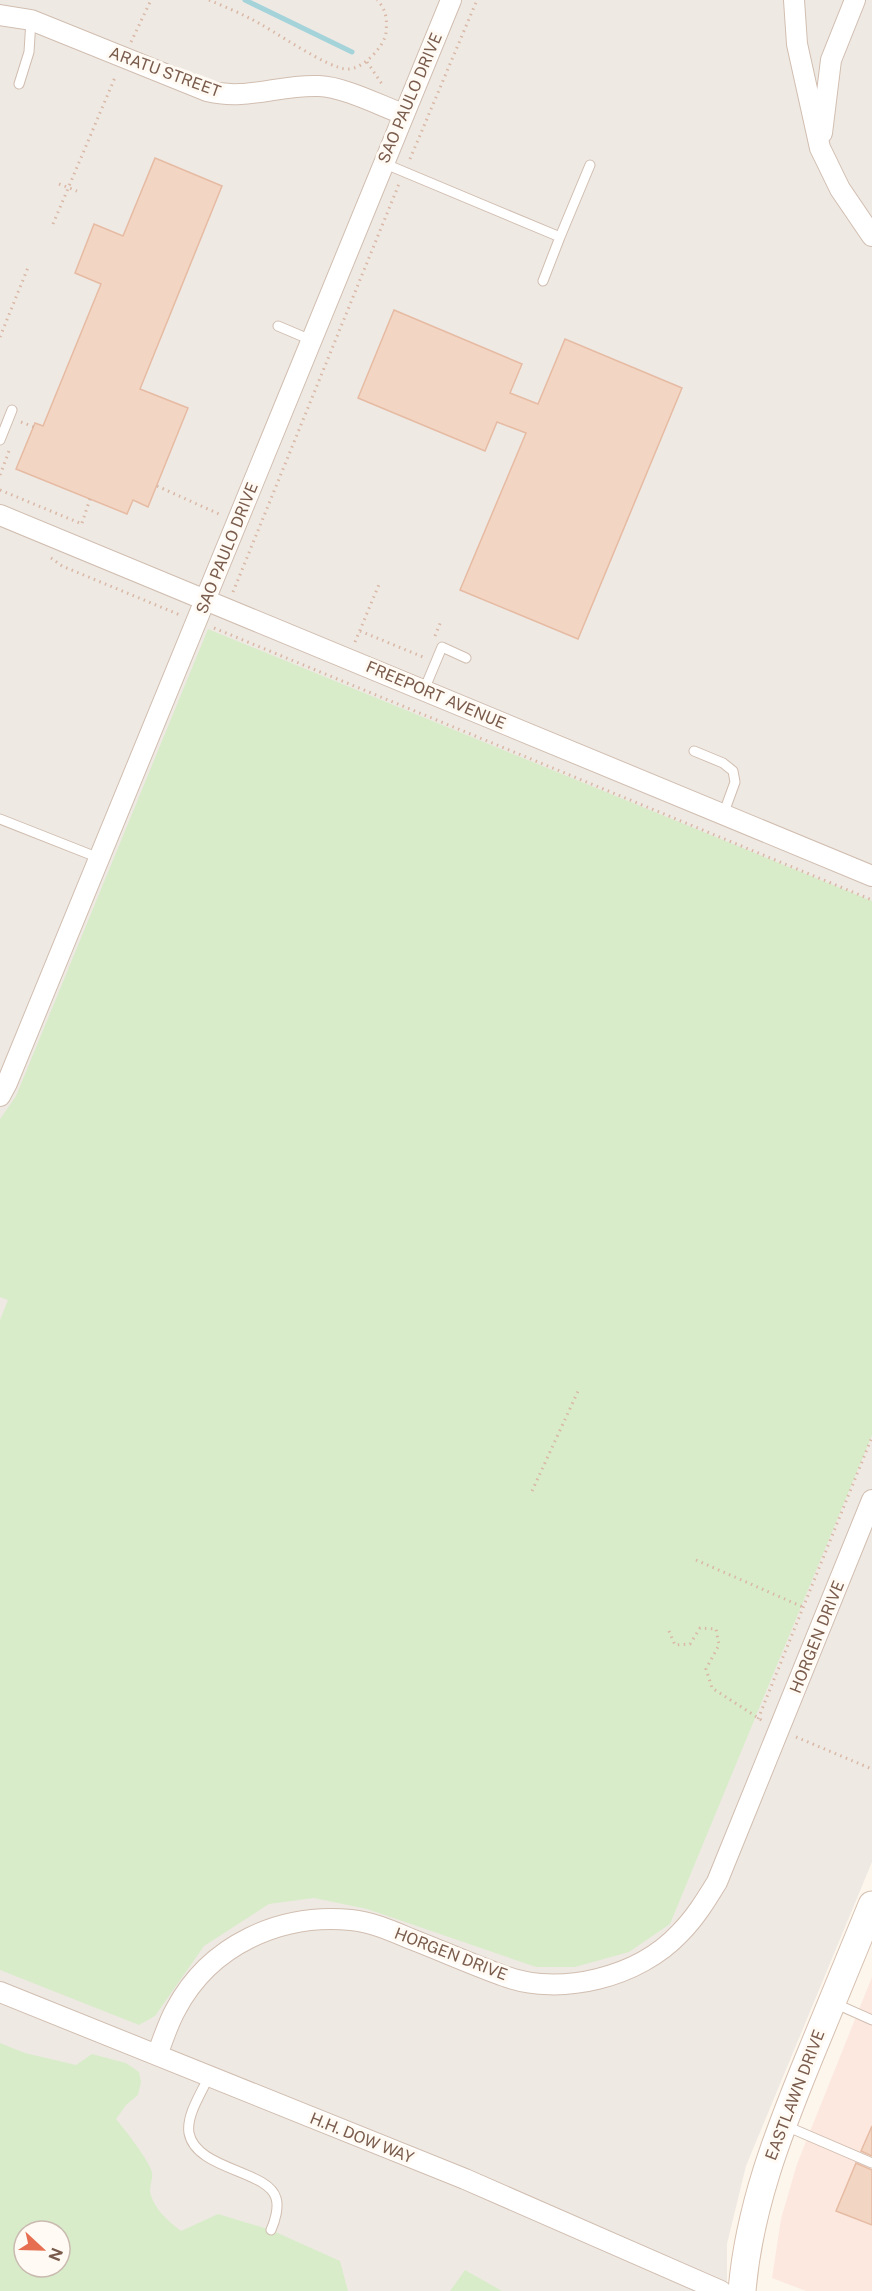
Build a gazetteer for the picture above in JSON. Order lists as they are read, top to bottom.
{
  "streets": {
    "street": [
      "ARATU STREET",
      "SAO PAULO DRIVE",
      "FREEPORT AVENUE",
      "HORGEN DRIVE",
      "EASTLAWN DRIVE",
      "H.H. DOW WAY"
    ]
  },
  "crossings": [
    ["ARATU STREET", "SAO PAULO DRIVE"],
    ["SAO PAULO DRIVE", "FREEPORT AVENUE"],
    ["HORGEN DRIVE", "H.H. DOW WAY"]
  ],
  "north": "right"
}
